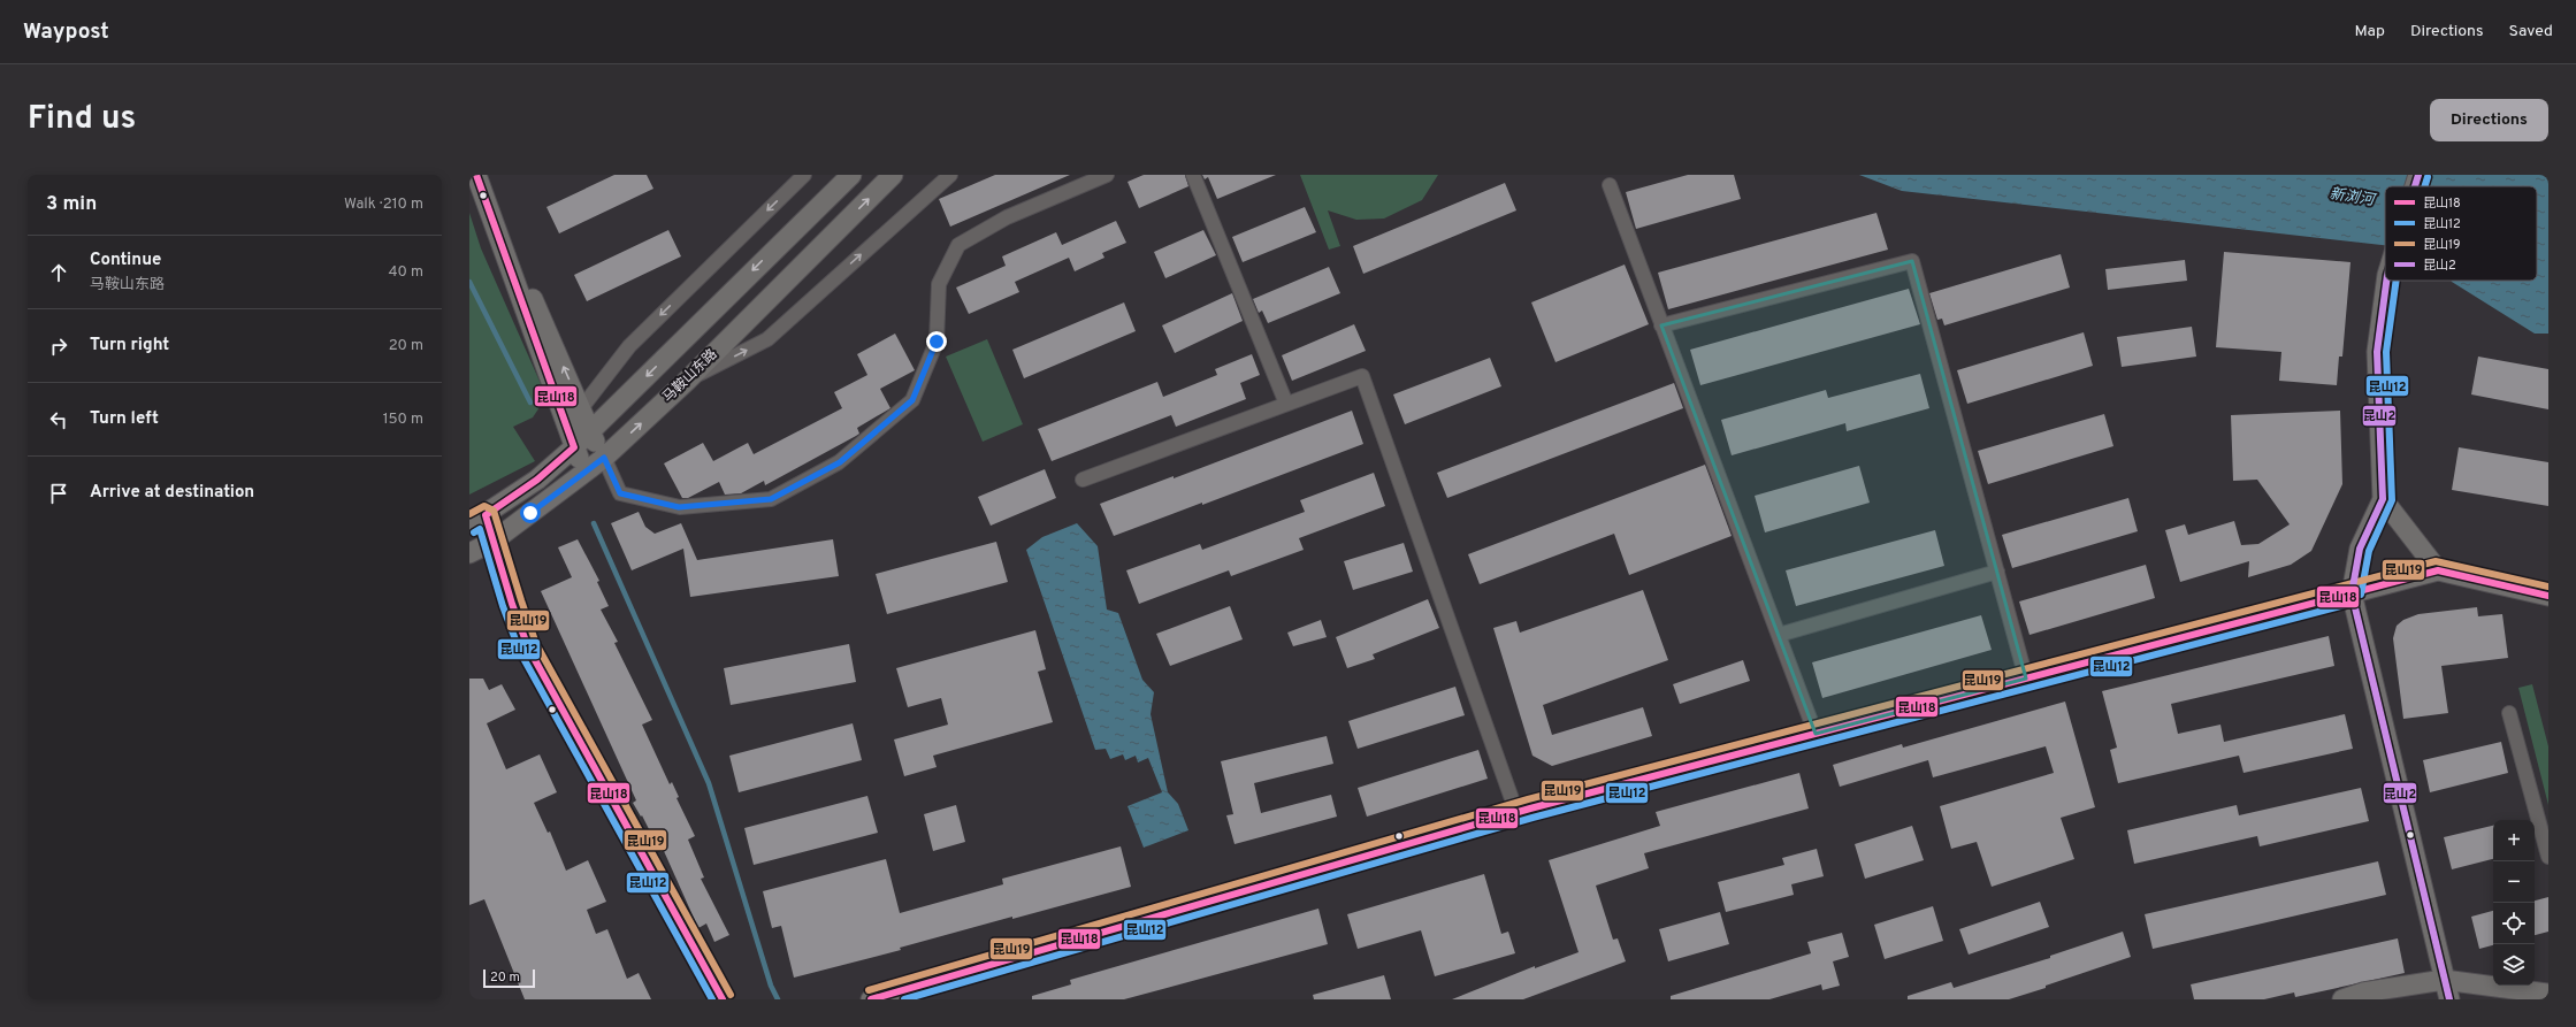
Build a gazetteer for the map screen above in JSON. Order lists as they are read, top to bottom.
{
  "streets": {
    "street": ["马鞍山东路"]
  },
  "water": ["新浏河"],
  "lines": [
    "transit line 昆山18",
    "transit line 昆山2",
    "transit line 昆山12",
    "transit line 昆山19"
  ],
  "legend": [
    "昆山18",
    "昆山12",
    "昆山19",
    "昆山2"
  ],
  "scale_bar": "20 m",
  "page": {
    "header": "Waypost",
    "nav": ["Map", "Directions", "Saved"],
    "title": "Find us",
    "buttons": "Directions",
    "heading": ["3 min", "Walk · 210 m"],
    "list": [
      ["Continue", "马鞍山东路", "40 m"],
      ["Turn right", "20 m"],
      ["Turn left", "150 m"],
      "Arrive at destination"
    ],
    "map_buttons": ["+", "−"],
    "scale": "20 m"
  }
}
